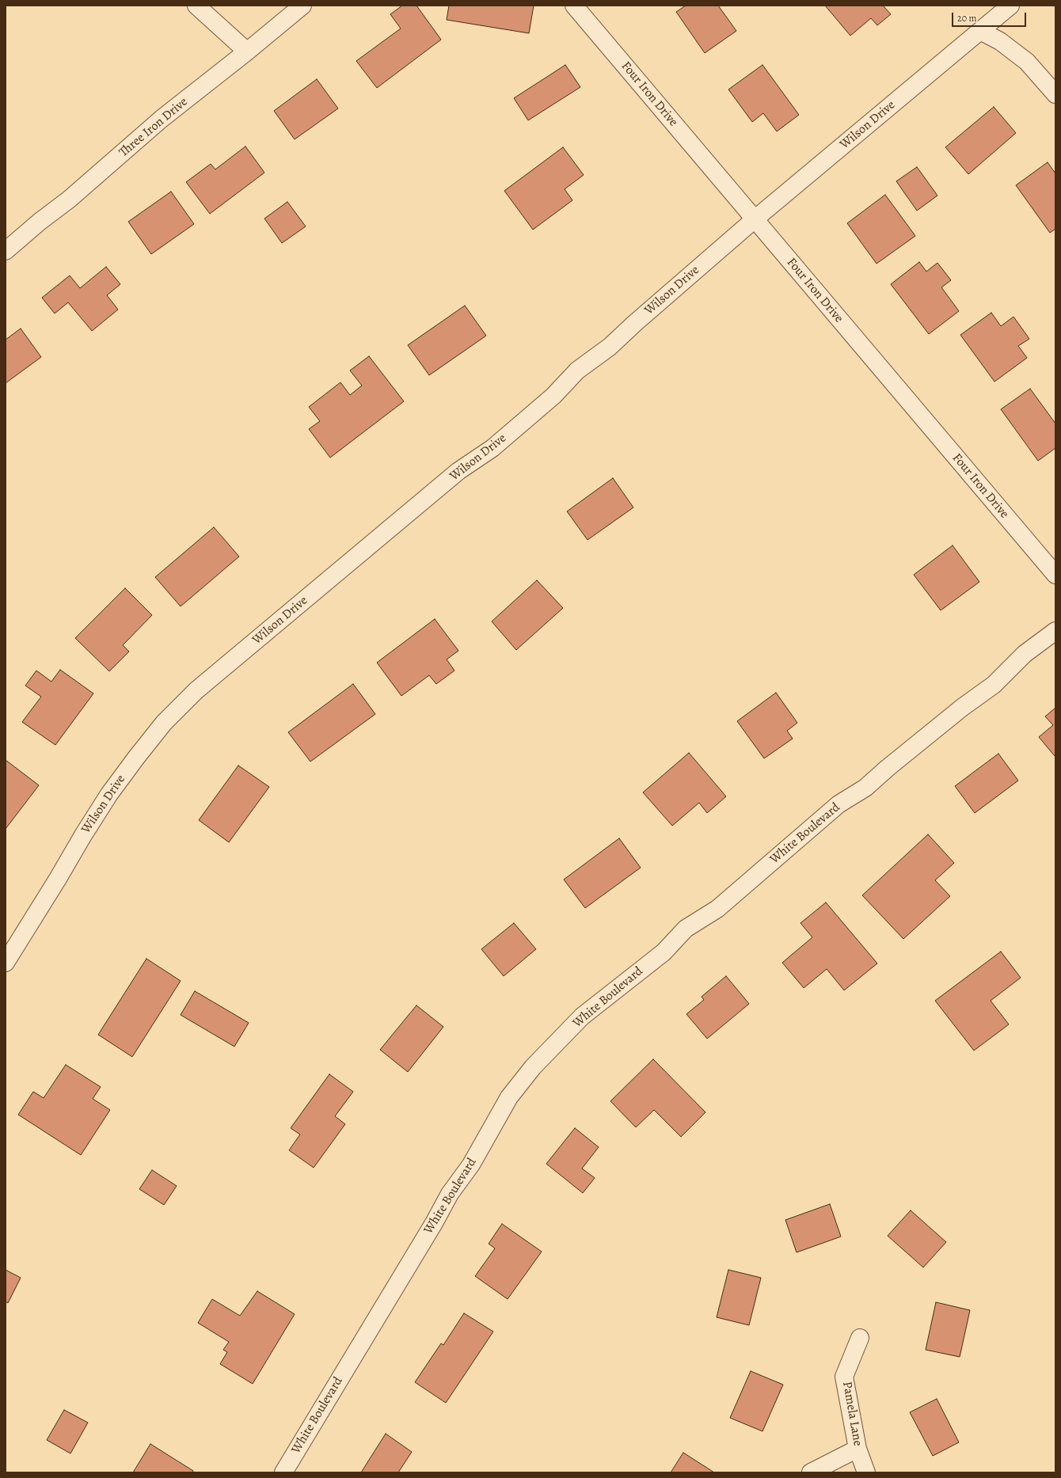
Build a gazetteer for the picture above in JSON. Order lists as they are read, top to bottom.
{
  "streets": {
    "street": [
      "Four Iron Drive",
      "Wilson Drive",
      "Three Iron Drive",
      "White Boulevard",
      "Pamela Lane"
    ]
  },
  "crossings": [
    ["Four Iron Drive", "Wilson Drive"]
  ],
  "scale_bar": "20 m"
}
